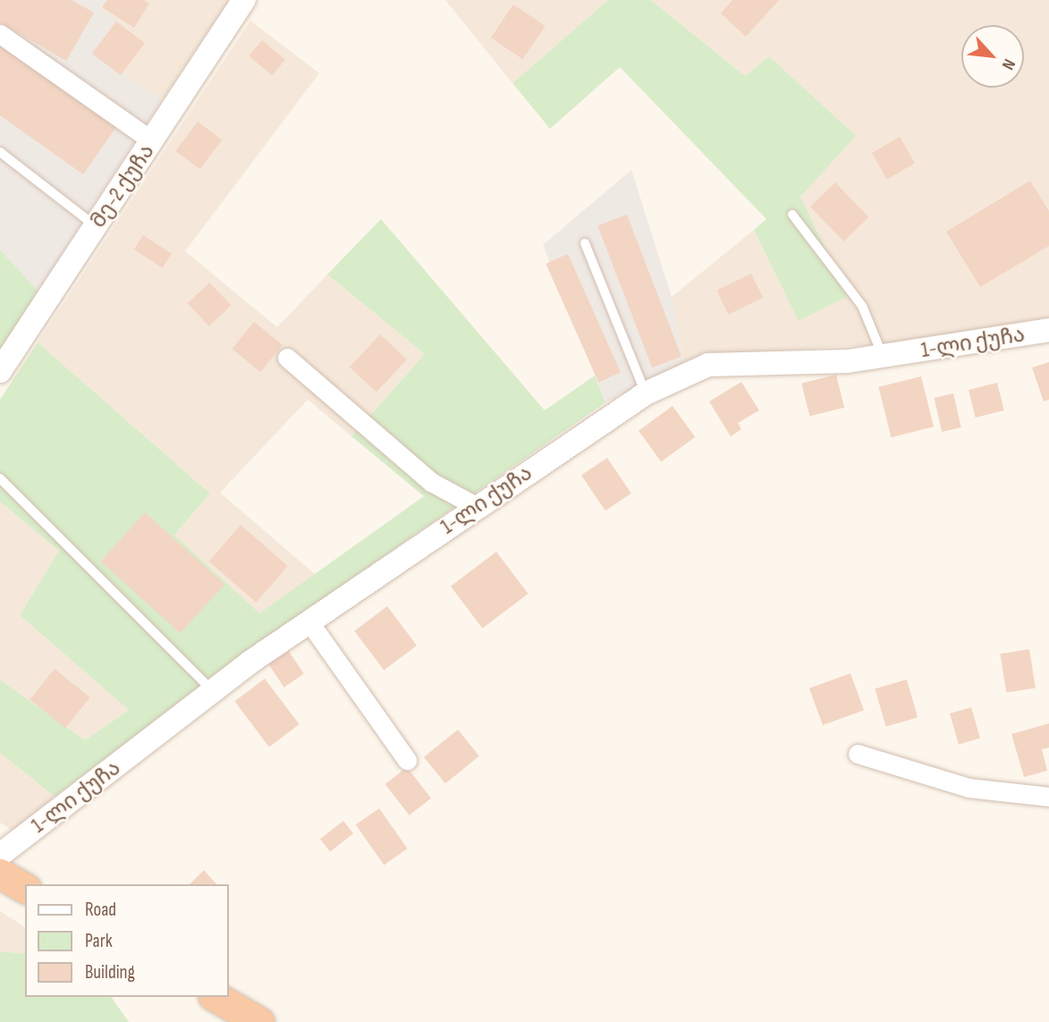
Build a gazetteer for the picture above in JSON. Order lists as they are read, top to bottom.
{
  "streets": {
    "street": ["მე-2 ქუჩა", "1-ლი ქუჩა"]
  },
  "legend": ["Road", "Park", "Building"],
  "north": "bottom right"
}
